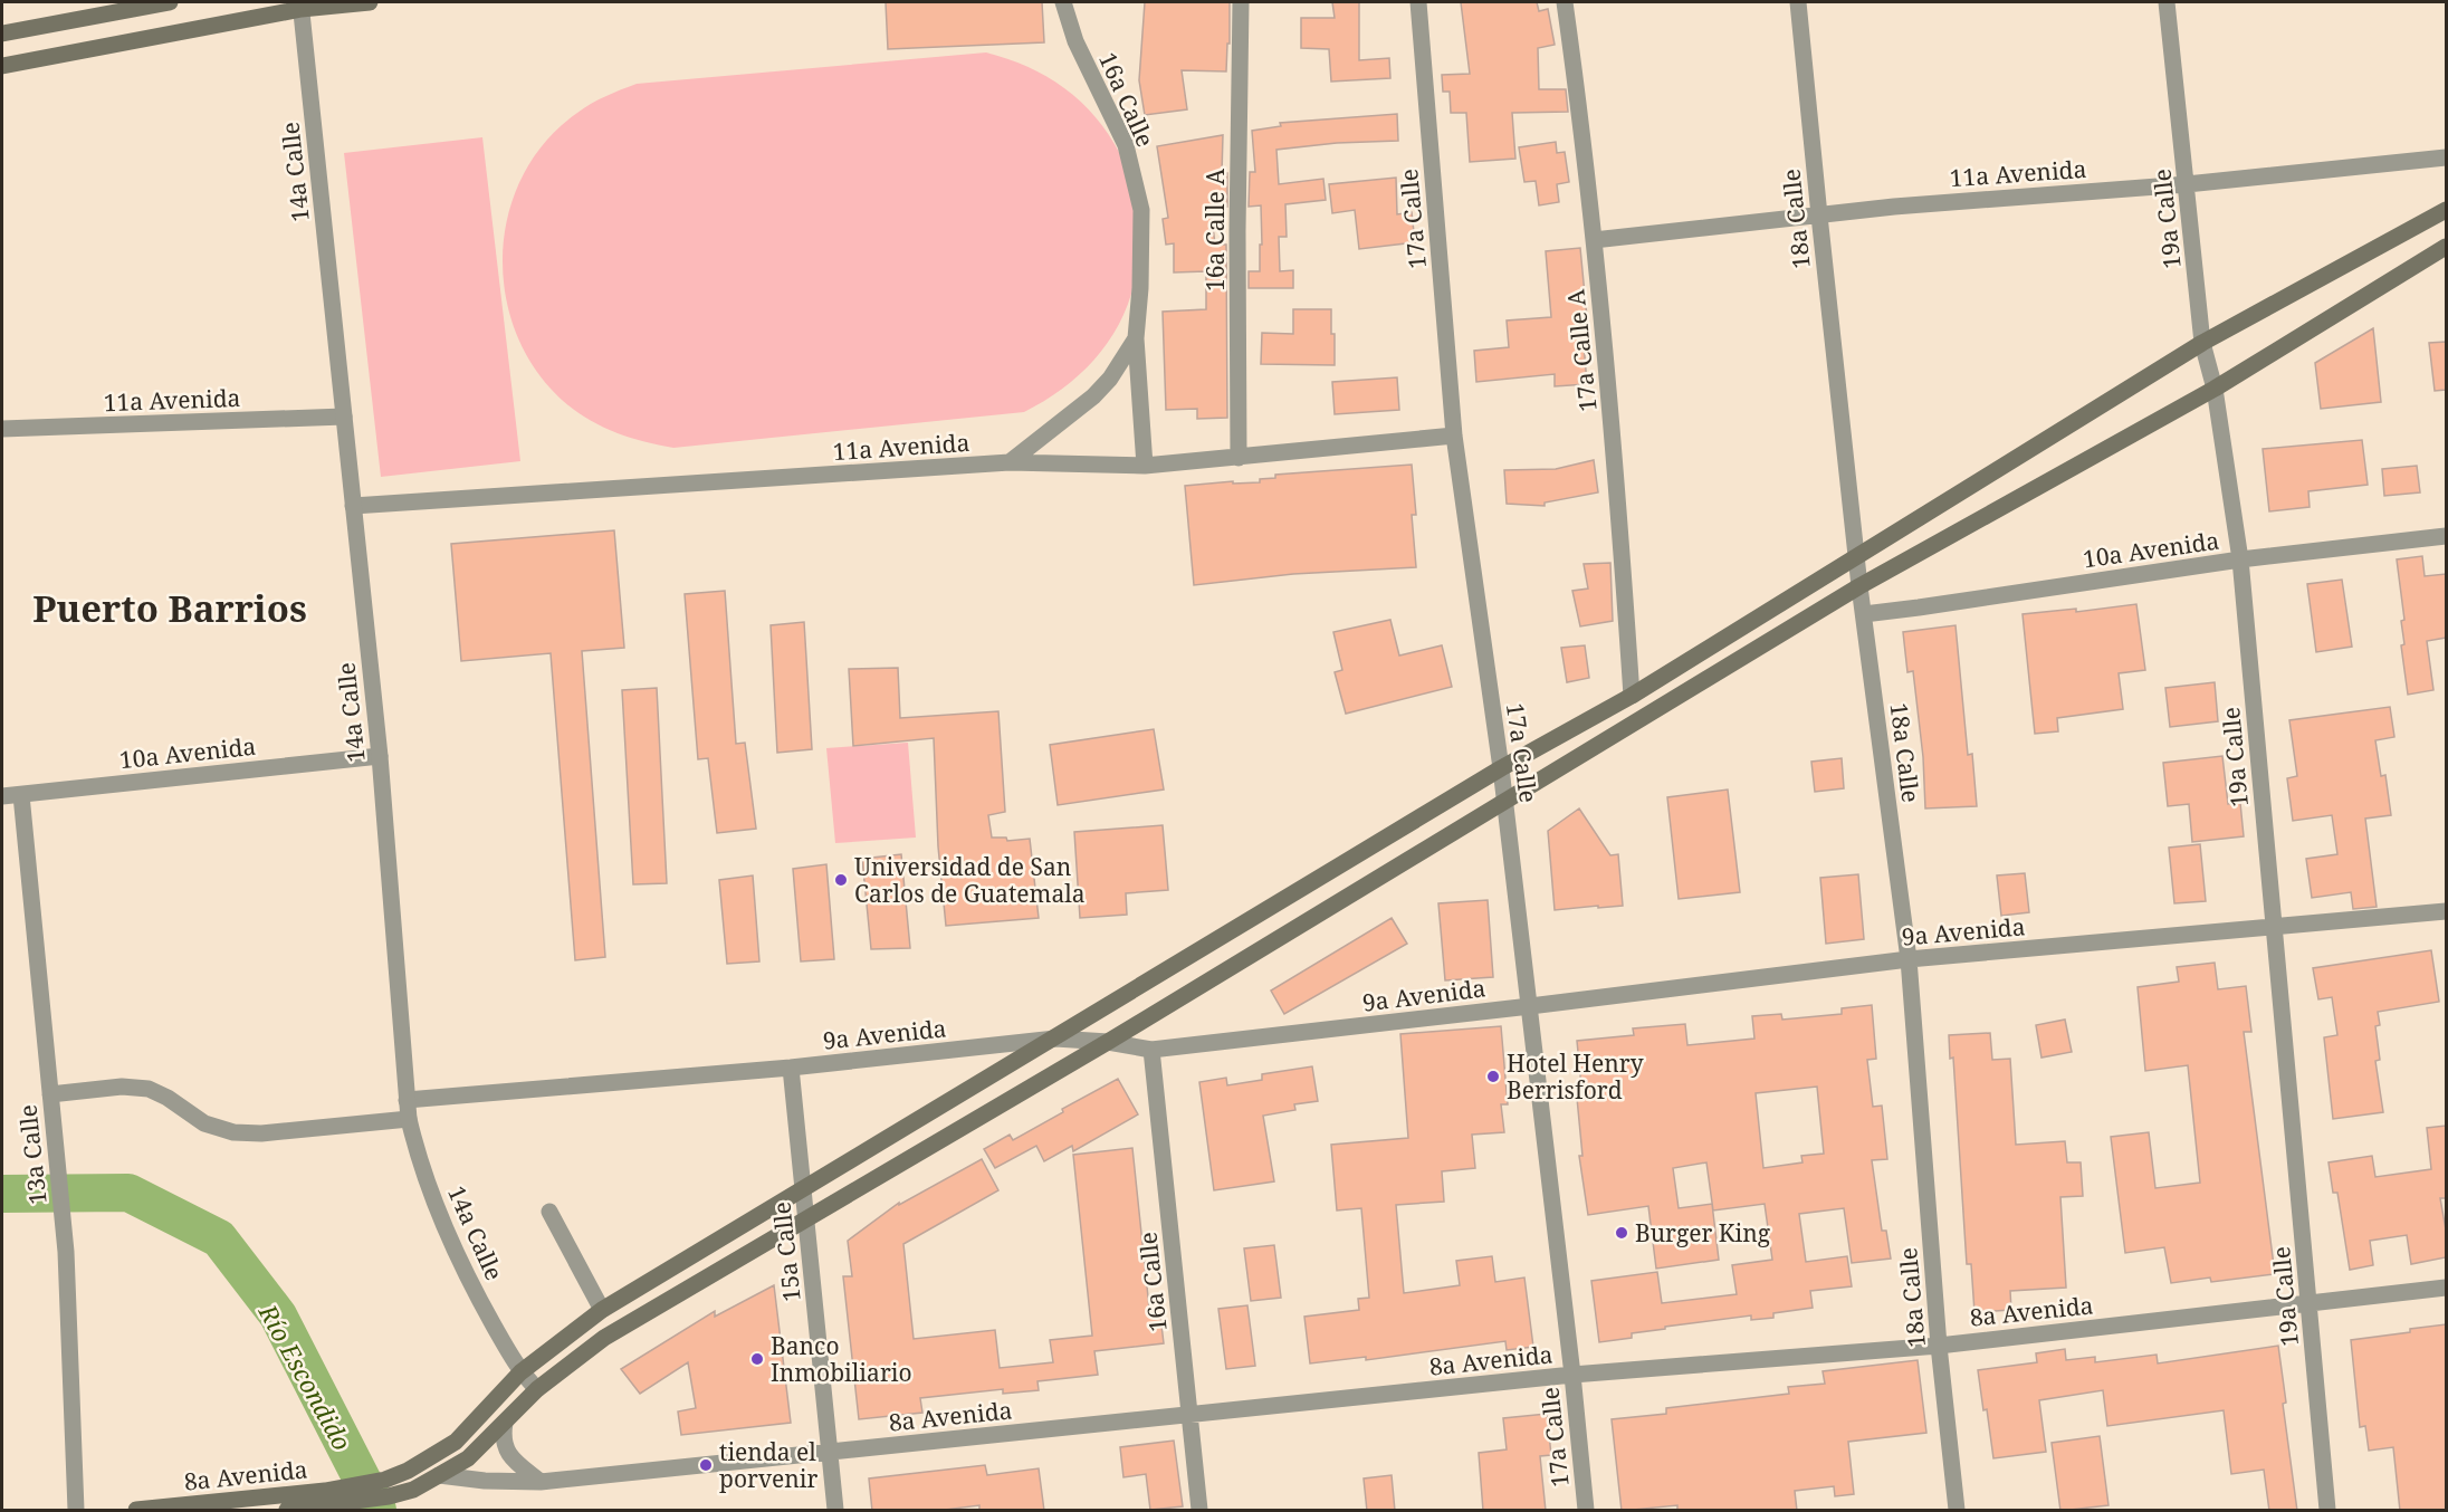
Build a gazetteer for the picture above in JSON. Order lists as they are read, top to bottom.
{
  "streets": {
    "main road": ["8a Avenida"],
    "street": [
      "16a Calle",
      "14a Calle",
      "11a Avenida",
      "17a Calle",
      "18a Calle",
      "19a Calle",
      "16a Calle A",
      "17a Calle A",
      "10a Avenida",
      "9a Avenida",
      "13a Calle",
      "15a Calle"
    ]
  },
  "crossings": [
    ["16a Calle", "11a Avenida"],
    ["16a Calle", "9a Avenida"],
    ["16a Calle", "8a Avenida"],
    ["14a Calle", "11a Avenida"],
    ["14a Calle", "10a Avenida"],
    ["14a Calle", "9a Avenida"],
    ["14a Calle", "8a Avenida"],
    ["11a Avenida", "17a Calle"],
    ["11a Avenida", "18a Calle"],
    ["11a Avenida", "19a Calle"],
    ["11a Avenida", "16a Calle A"],
    ["11a Avenida", "17a Calle A"],
    ["17a Calle", "9a Avenida"],
    ["17a Calle", "8a Avenida"],
    ["18a Calle", "10a Avenida"],
    ["18a Calle", "9a Avenida"],
    ["18a Calle", "8a Avenida"],
    ["19a Calle", "10a Avenida"],
    ["19a Calle", "9a Avenida"],
    ["19a Calle", "8a Avenida"],
    ["17a Calle A", "8a Avenida"],
    ["10a Avenida", "13a Calle"],
    ["9a Avenida", "15a Calle"],
    ["9a Avenida", "8a Avenida"],
    ["15a Calle", "8a Avenida"]
  ],
  "districts": ["Puerto Barrios"],
  "water": ["Río Escondido"],
  "places": [
    "Universidad de San Carlos de Guatemala",
    "Hotel Henry Berrisford",
    "Burger King",
    "Banco Inmobiliario",
    "tienda el porvenir"
  ]
}
